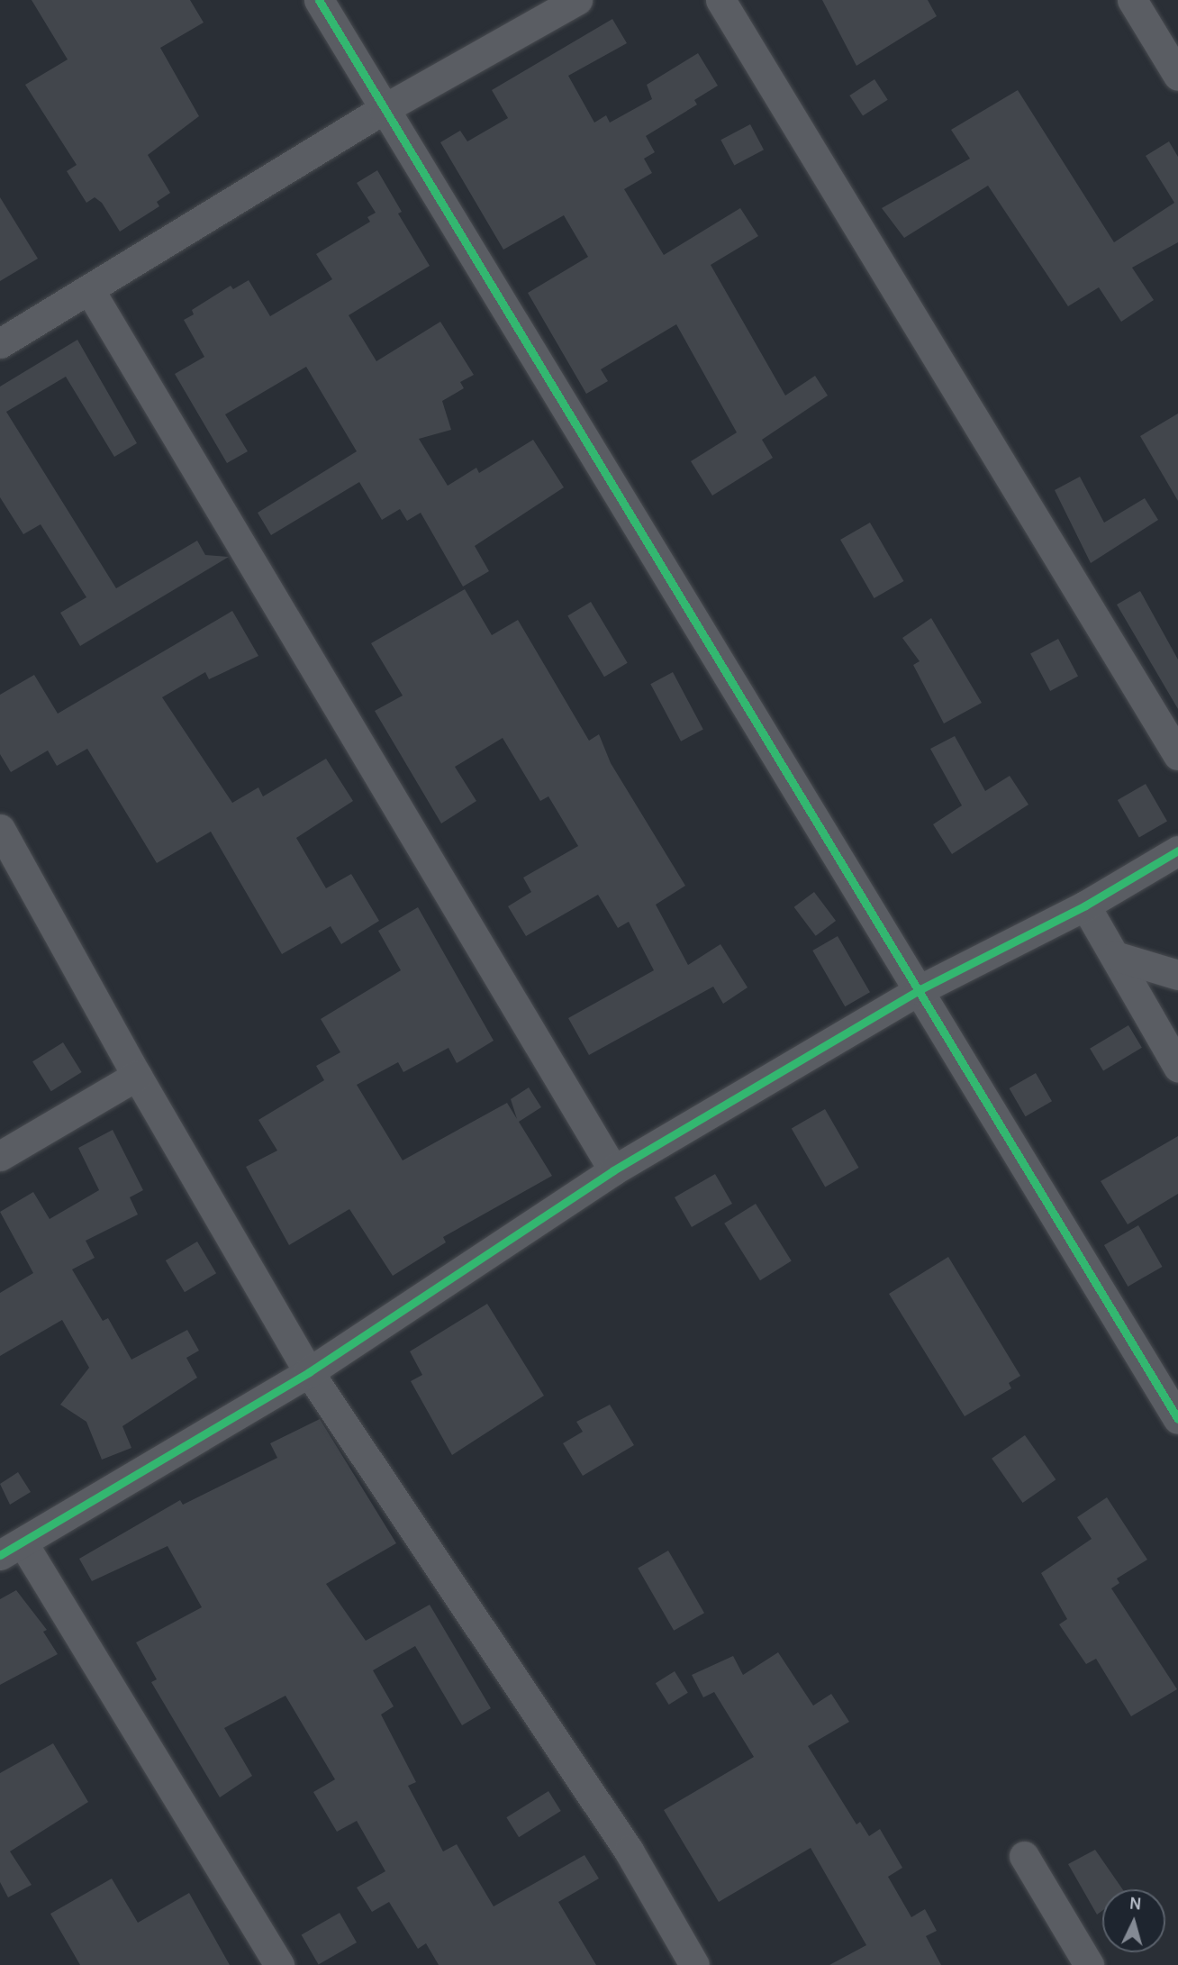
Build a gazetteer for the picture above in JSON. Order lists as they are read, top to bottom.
{
  "north": "top"
}
